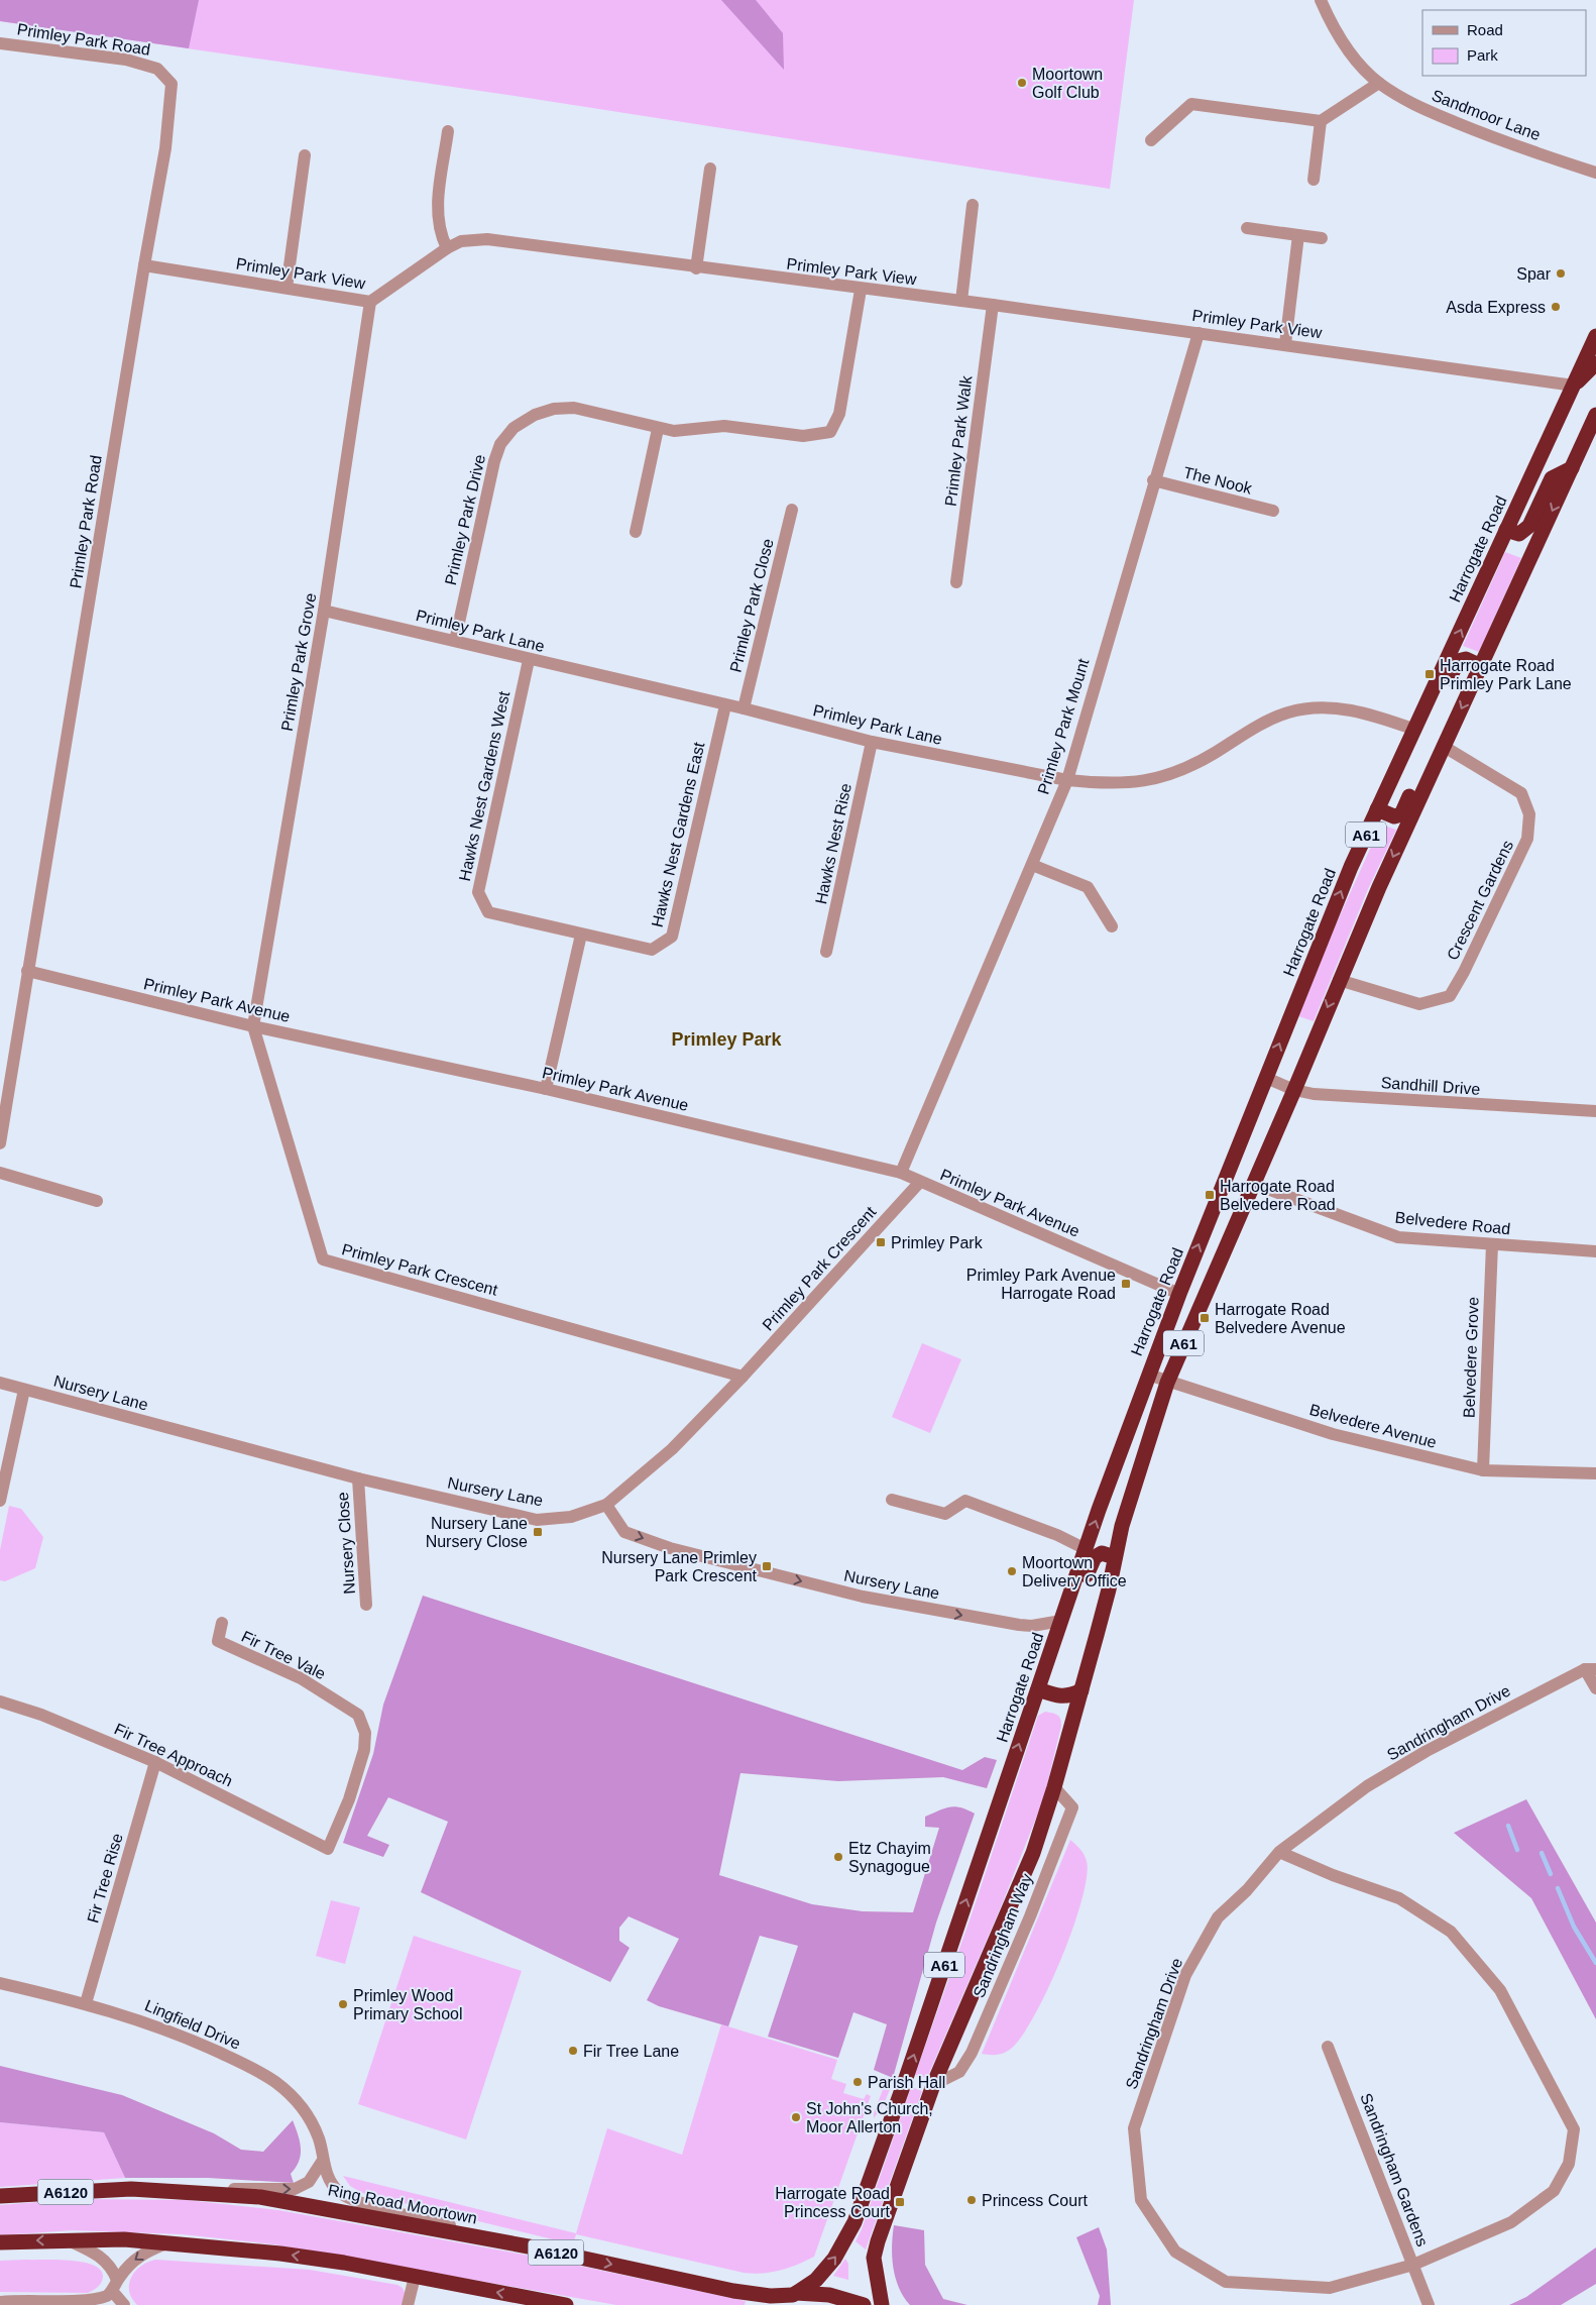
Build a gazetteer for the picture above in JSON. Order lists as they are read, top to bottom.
{
  "streets": {
    "highway": [
      "Harrogate Road",
      "A61",
      "A6120",
      "Ring Road Moortown"
    ],
    "street": [
      "Primley Park Road",
      "Sandmoor Lane",
      "Primley Park View",
      "Primley Park Walk",
      "The Nook",
      "Primley Park Drive",
      "Primley Park Close",
      "Primley Park Lane",
      "Primley Park Grove",
      "Primley Park Mount",
      "Hawks Nest Gardens West",
      "Hawks Nest Gardens East",
      "Hawks Nest Rise",
      "Crescent Gardens",
      "Primley Park Avenue",
      "Sandhill Drive",
      "Belvedere Road",
      "Primley Park Crescent",
      "Belvedere Grove",
      "Nursery Lane",
      "Belvedere Avenue",
      "Nursery Close",
      "Fir Tree Vale",
      "Sandringham Drive",
      "Fir Tree Approach",
      "Fir Tree Rise",
      "Sandringham Way",
      "Lingfield Drive",
      "Sandringham Gardens"
    ]
  },
  "crossings": [
    ["Primley Park Road", "Primley Park View"],
    ["Primley Park Road", "Primley Park Avenue"],
    ["Primley Park View", "Primley Park Walk"],
    ["Primley Park View", "Primley Park Drive"],
    ["Primley Park View", "Harrogate Road"],
    ["Primley Park View", "Primley Park Grove"],
    ["Primley Park View", "Primley Park Mount"],
    ["The Nook", "Primley Park Mount"],
    ["Primley Park Drive", "Primley Park Lane"],
    ["Harrogate Road", "Primley Park Lane"],
    ["Harrogate Road", "Primley Park Avenue"],
    ["Harrogate Road", "Sandhill Drive"],
    ["Harrogate Road", "Nursery Lane"],
    ["Harrogate Road", "Belvedere Avenue"],
    ["Harrogate Road", "Ring Road Moortown"],
    ["Primley Park Close", "Primley Park Lane"],
    ["Primley Park Lane", "Primley Park Grove"],
    ["Primley Park Lane", "Primley Park Mount"],
    ["Primley Park Lane", "Hawks Nest Gardens West"],
    ["Primley Park Lane", "Hawks Nest Gardens East"],
    ["Primley Park Lane", "Hawks Nest Rise"],
    ["Primley Park Grove", "Primley Park Avenue"],
    ["Primley Park Grove", "Primley Park Crescent"],
    ["Primley Park Mount", "Primley Park Avenue"],
    ["Hawks Nest Gardens West", "Hawks Nest Gardens East"],
    ["A61", "Crescent Gardens"],
    ["A61", "Sandhill Drive"],
    ["A61", "Belvedere Road"],
    ["A61", "Belvedere Avenue"],
    ["A61", "Sandringham Way"],
    ["Primley Park Avenue", "Primley Park Crescent"],
    ["Belvedere Road", "Belvedere Grove"],
    ["Primley Park Crescent", "Nursery Lane"],
    ["Belvedere Grove", "Belvedere Avenue"],
    ["Nursery Lane", "Nursery Close"],
    ["Fir Tree Vale", "Fir Tree Approach"],
    ["Sandringham Drive", "Sandringham Gardens"],
    ["Fir Tree Approach", "Fir Tree Rise"],
    ["Fir Tree Rise", "Lingfield Drive"],
    ["Lingfield Drive", "Ring Road Moortown"]
  ],
  "districts": ["Primley Park"],
  "places": {
    "other": [
      "Moortown Golf Club",
      "Spar",
      "Asda Express",
      "Moortown Delivery Office",
      "Etz Chayim Synagogue",
      "Primley Wood Primary School",
      "Fir Tree Lane",
      "Parish Hall",
      "St John's Church, Moor Allerton",
      "Princess Court"
    ],
    "transit": [
      "Harrogate Road Primley Park Lane",
      "Harrogate Road Belvedere Road",
      "Primley Park",
      "Primley Park Avenue Harrogate Road",
      "Harrogate Road Belvedere Avenue",
      "Nursery Lane Nursery Close",
      "Nursery Lane Primley Park Crescent",
      "Harrogate Road Princess Court"
    ]
  },
  "legend": ["Road", "Park"]
}
